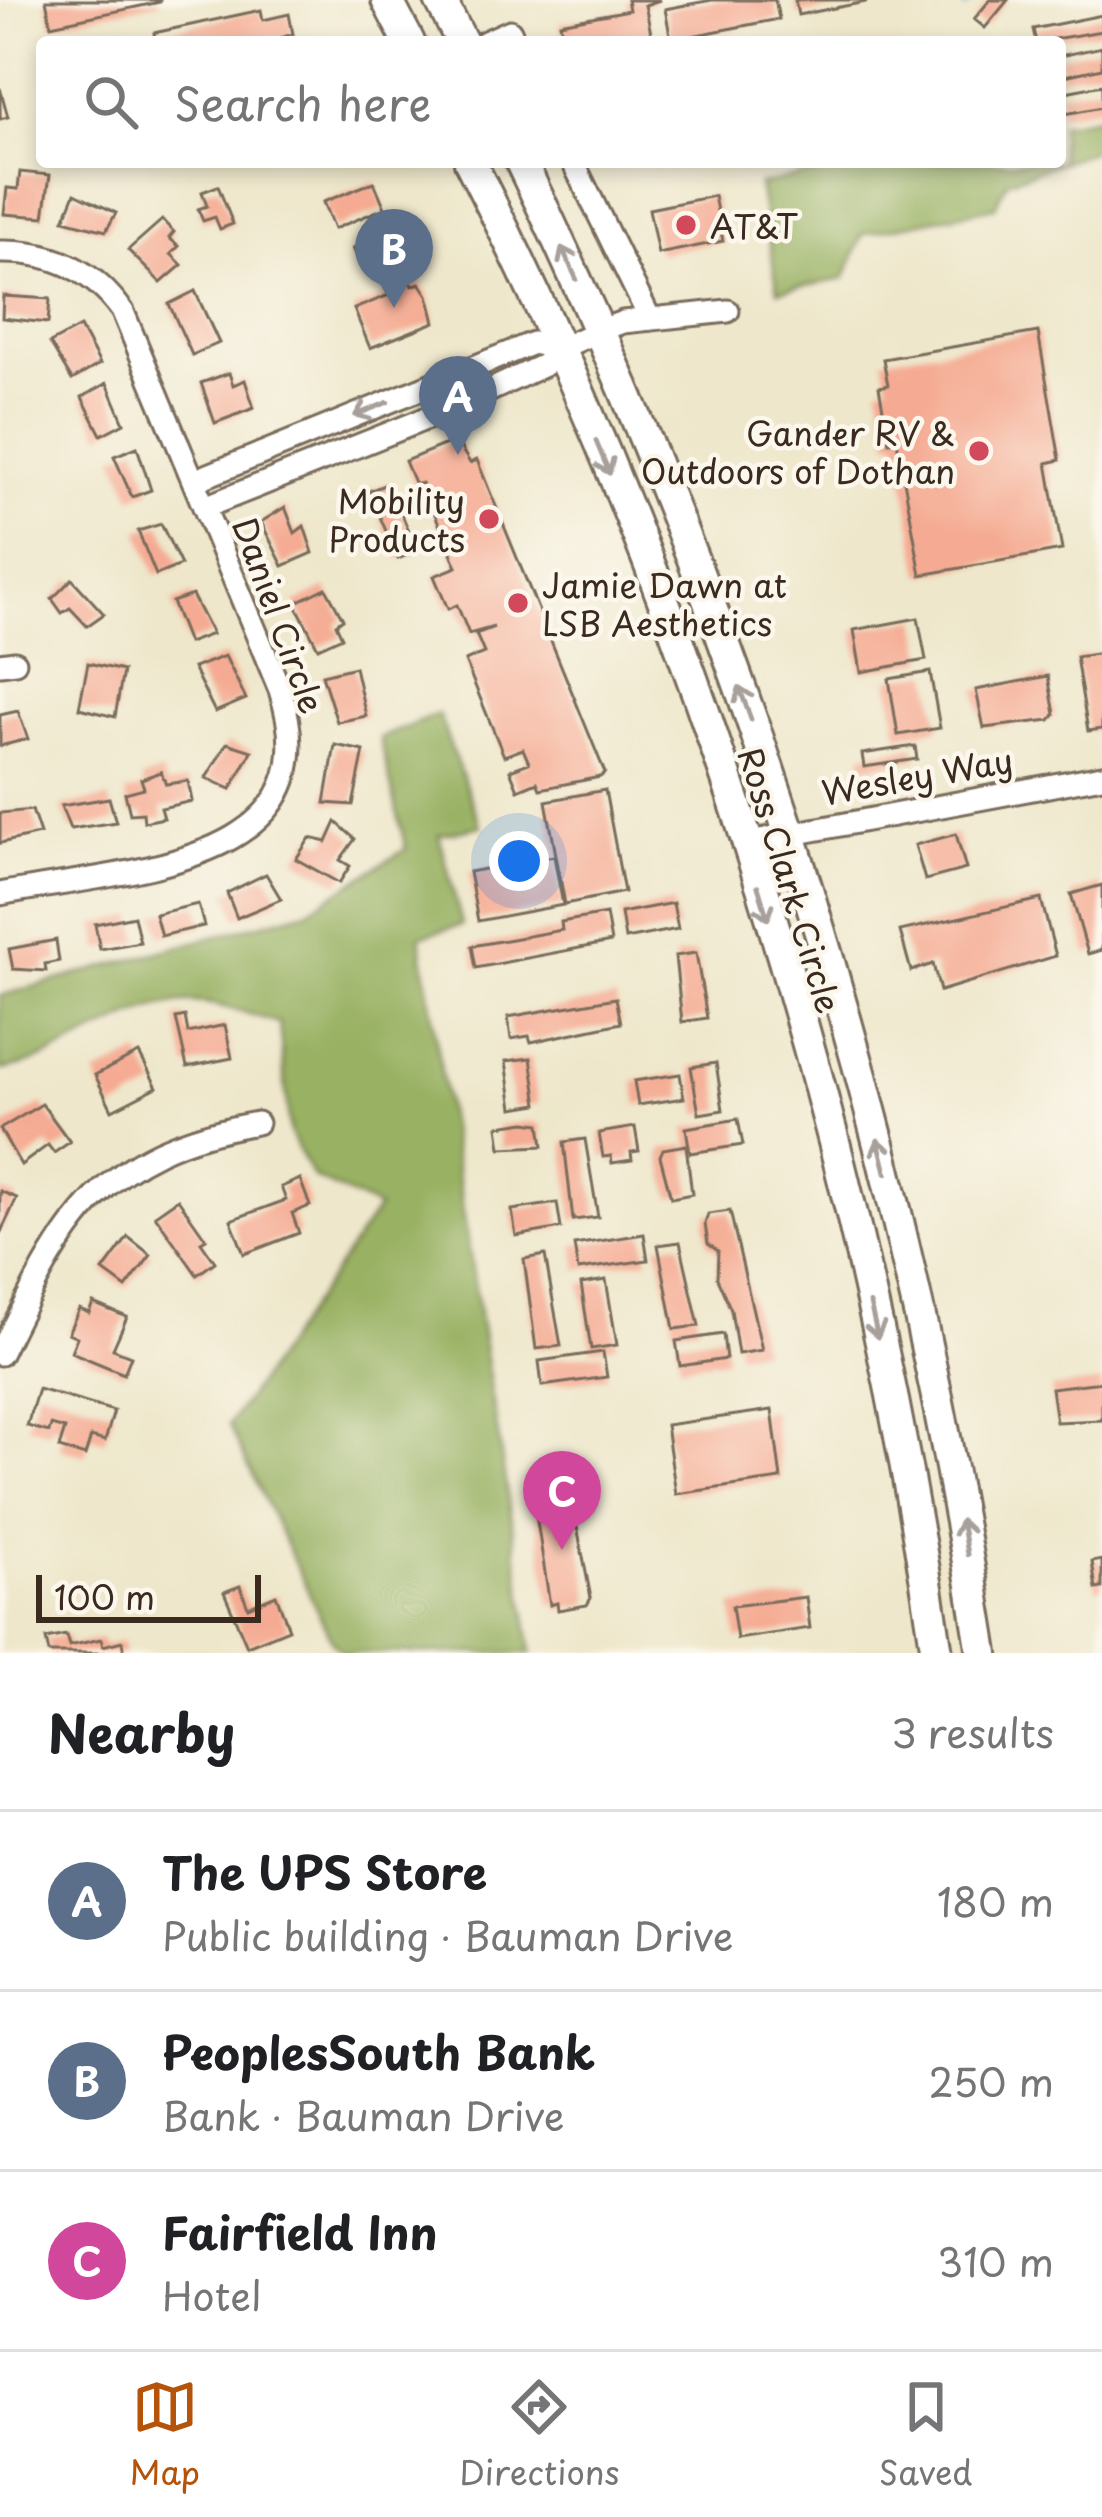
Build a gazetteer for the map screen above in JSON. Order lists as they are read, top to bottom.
{
  "streets": {
    "highway": ["Ross Clark Circle"],
    "street": ["Daniel Circle", "Wesley Way"]
  },
  "crossings": [
    ["Wesley Way", "Ross Clark Circle"]
  ],
  "places": [
    "AT&T",
    "Gander RV & Outdoors of Dothan",
    "Mobility Products",
    "Jamie Dawn at LSB Aesthetics"
  ],
  "scale_bar": "100 m",
  "page": {
    "search": "Search here",
    "pins": ["B", "A", "C"],
    "scale": "100 m",
    "heading": ["Nearby", "3 results"],
    "list": [
      {
        "mark": "A",
        "name": "The UPS Store",
        "note": "Public building · Bauman Drive",
        "value": "180 m"
      },
      {
        "mark": "B",
        "name": "PeoplesSouth Bank",
        "note": "Bank · Bauman Drive",
        "value": "250 m"
      },
      {
        "mark": "C",
        "name": "Fairfield Inn",
        "note": "Hotel",
        "value": "310 m"
      }
    ],
    "nav": ["Map", "Directions", "Saved"]
  }
}
